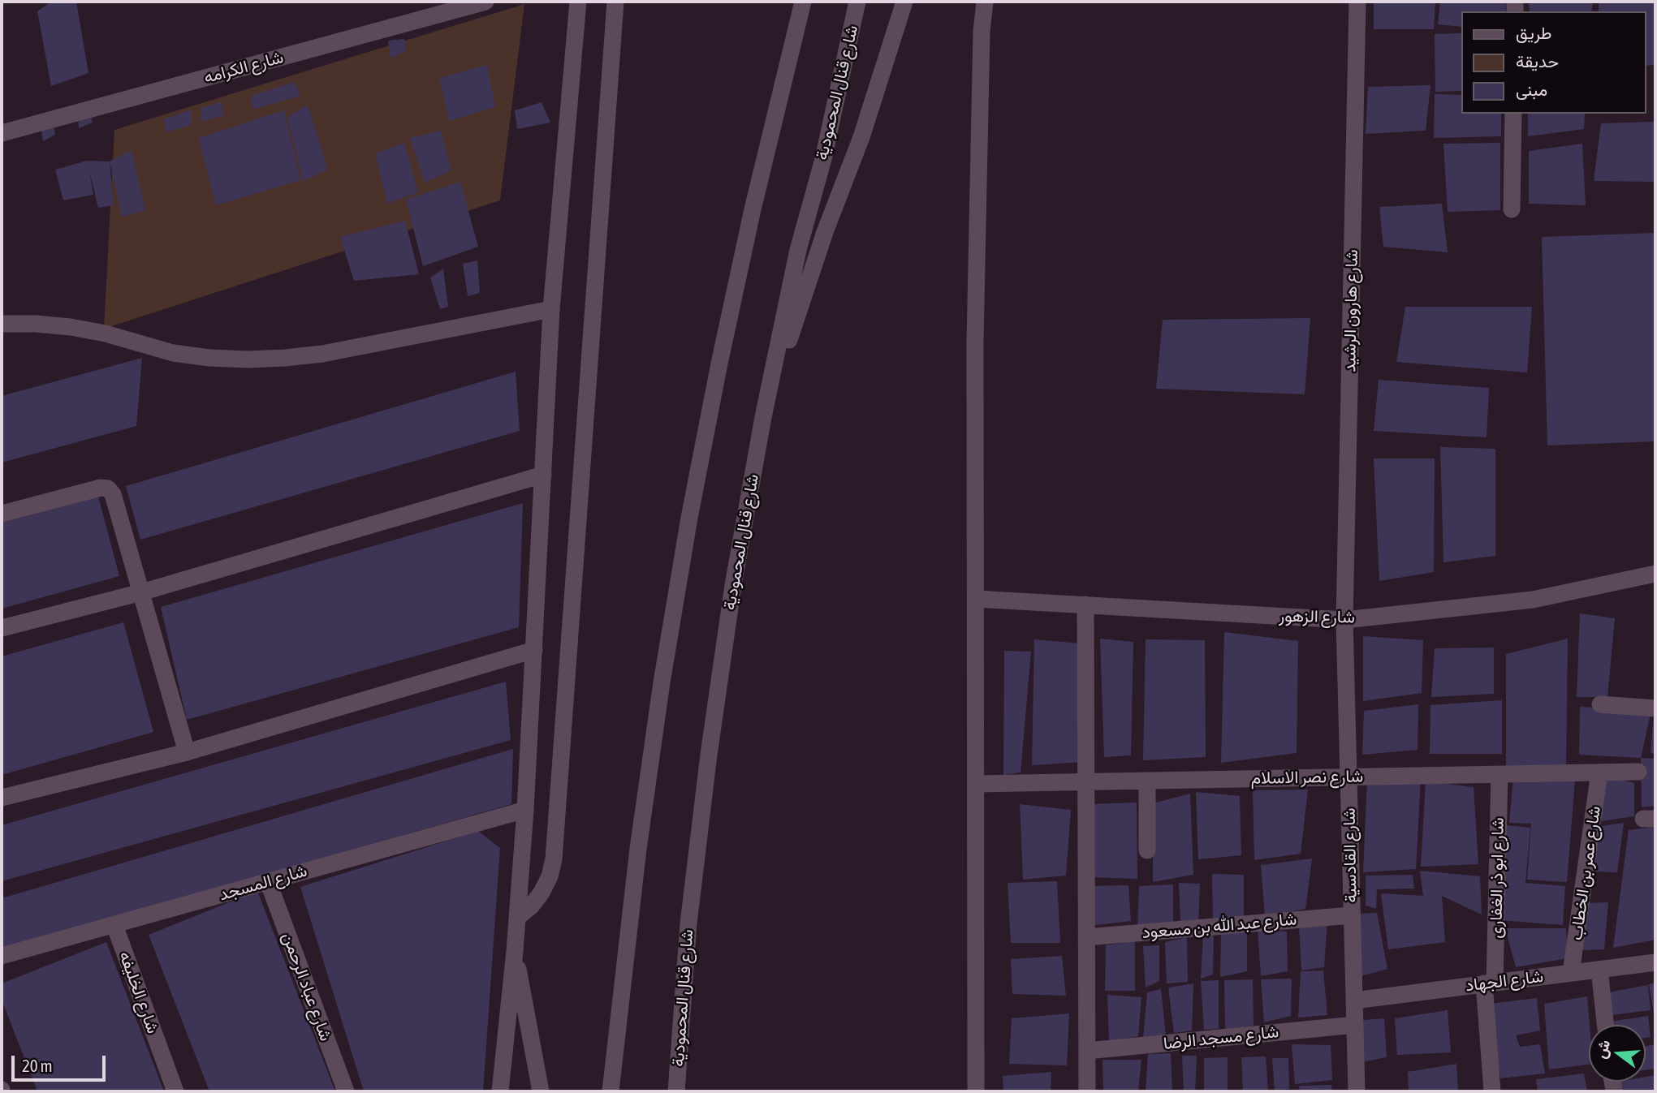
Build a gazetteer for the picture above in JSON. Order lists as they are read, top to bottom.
{
  "streets": {
    "street": [
      "شارع الكرامه",
      "شارع قنال المحمودية",
      "شارع هارون الرشيد",
      "شارع الزهور",
      "شارع نصر الاسلام",
      "شارع القادسية",
      "شارع عمر بن الخطاب",
      "شارع ابو ذر الغفارى",
      "شارع المسجد",
      "شارع عبد الله بن مسعود",
      "شارع الجهاد",
      "شارع عباد الرحمن",
      "شارع الخليفه",
      "شارع مسجد الرضا"
    ]
  },
  "crossings": [
    ["شارع هارون الرشيد", "شارع الزهور"],
    ["شارع هارون الرشيد", "شارع القادسية"],
    ["شارع الزهور", "شارع القادسية"],
    ["شارع نصر الاسلام", "شارع القادسية"],
    ["شارع نصر الاسلام", "شارع عمر بن الخطاب"],
    ["شارع نصر الاسلام", "شارع ابو ذر الغفارى"],
    ["شارع القادسية", "شارع عبد الله بن مسعود"],
    ["شارع القادسية", "شارع الجهاد"],
    ["شارع القادسية", "شارع مسجد الرضا"],
    ["شارع عمر بن الخطاب", "شارع الجهاد"],
    ["شارع ابو ذر الغفارى", "شارع الجهاد"],
    ["شارع المسجد", "شارع عباد الرحمن"],
    ["شارع المسجد", "شارع الخليفه"]
  ],
  "legend": ["طريق", "حديقة", "مبنى"],
  "scale_bar": "20 m",
  "north": "left"
}
